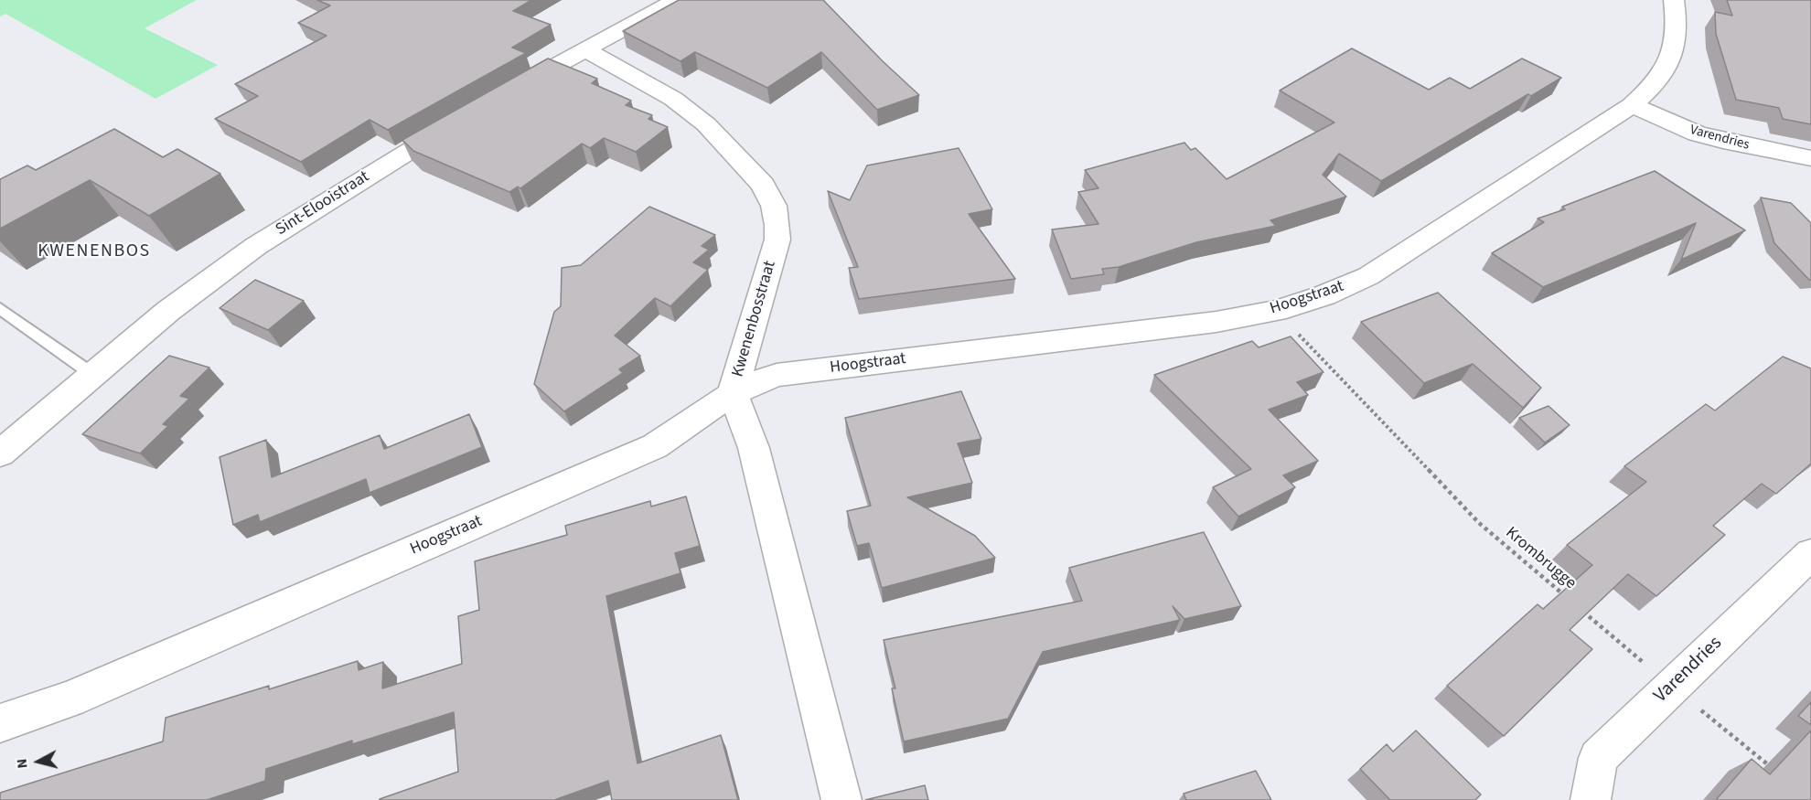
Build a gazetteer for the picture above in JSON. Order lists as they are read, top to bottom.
{
  "streets": {
    "street": [
      "Varendries",
      "Sint-Elooistraat",
      "Hoogstraat",
      "Kwenenbosstraat"
    ],
    "path": ["Krombrugge"]
  },
  "crossings": [
    ["Varendries", "Hoogstraat"],
    ["Varendries", "Krombrugge"],
    ["Hoogstraat", "Kwenenbosstraat"],
    ["Hoogstraat", "Krombrugge"]
  ],
  "districts": ["KWENENBOS"],
  "north": "left"
}
